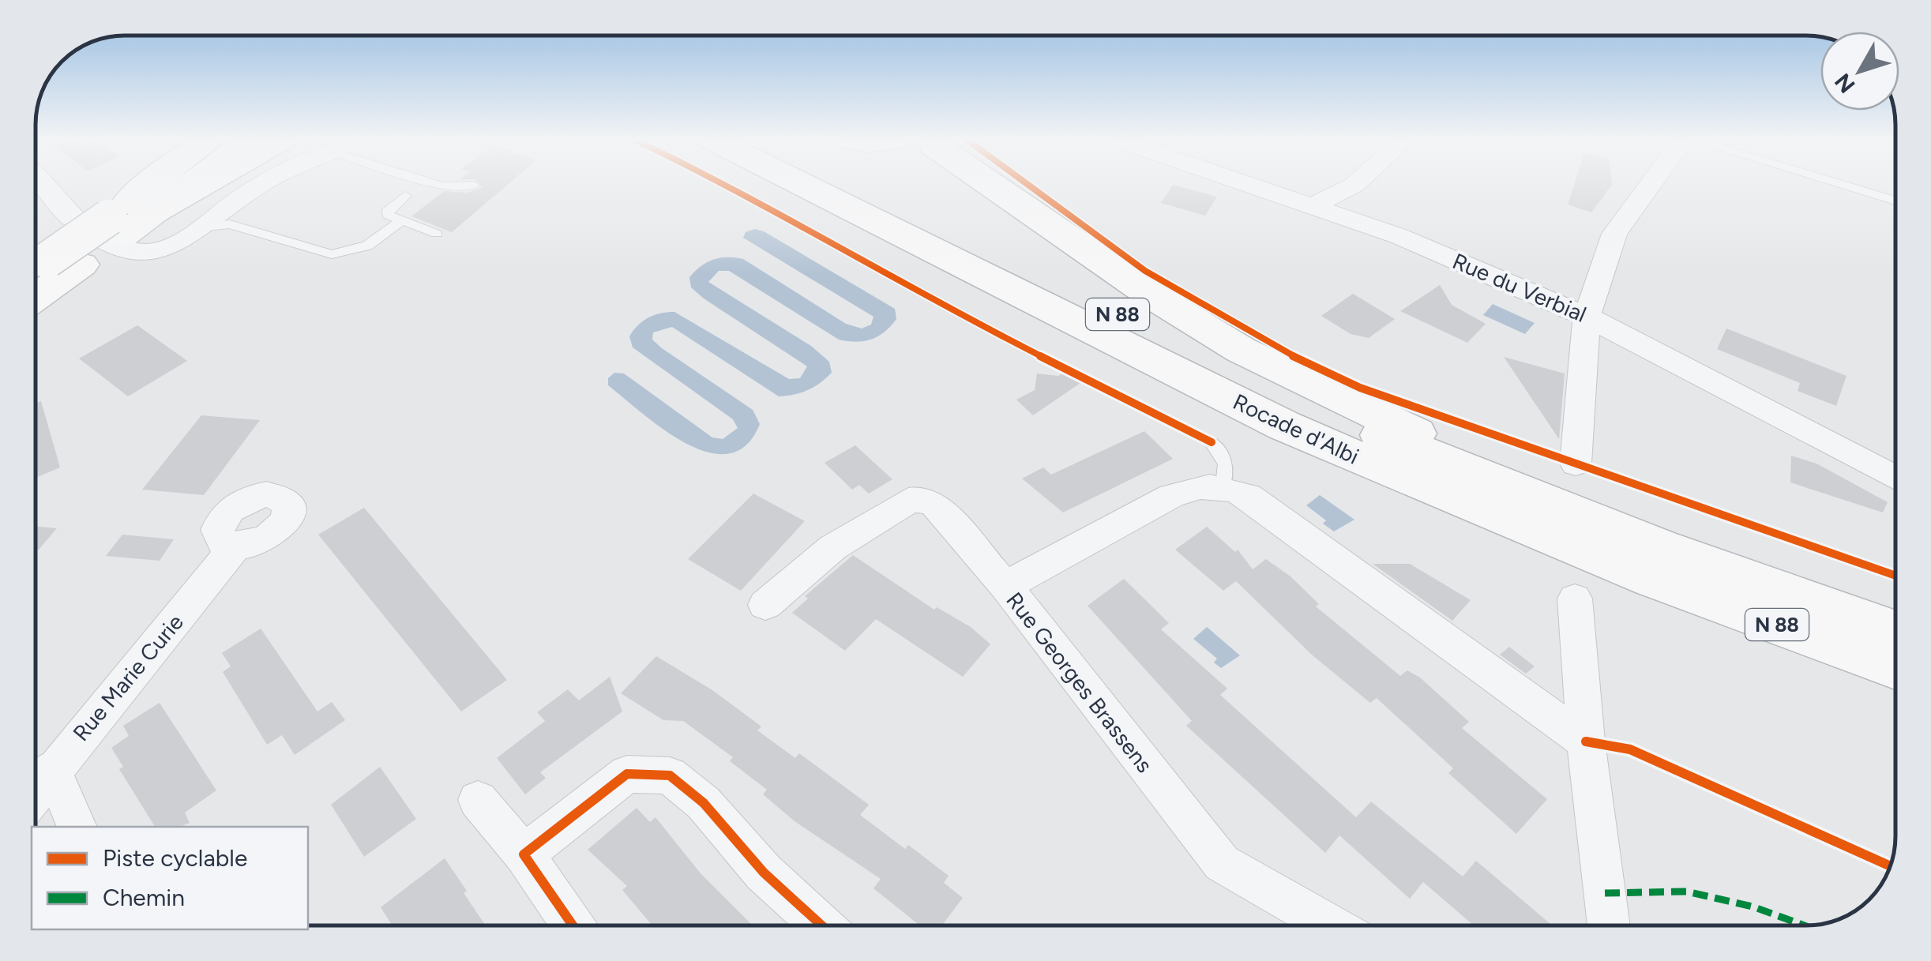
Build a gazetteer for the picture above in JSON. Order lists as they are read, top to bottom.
{
  "streets": {
    "main road": ["N 88", "Rocade d'Albi"],
    "street": ["Rue du Verbial", "Rue Marie Curie", "Rue Georges Brassens"]
  },
  "legend": ["Piste cyclable", "Chemin"],
  "north": "bottom left"
}
